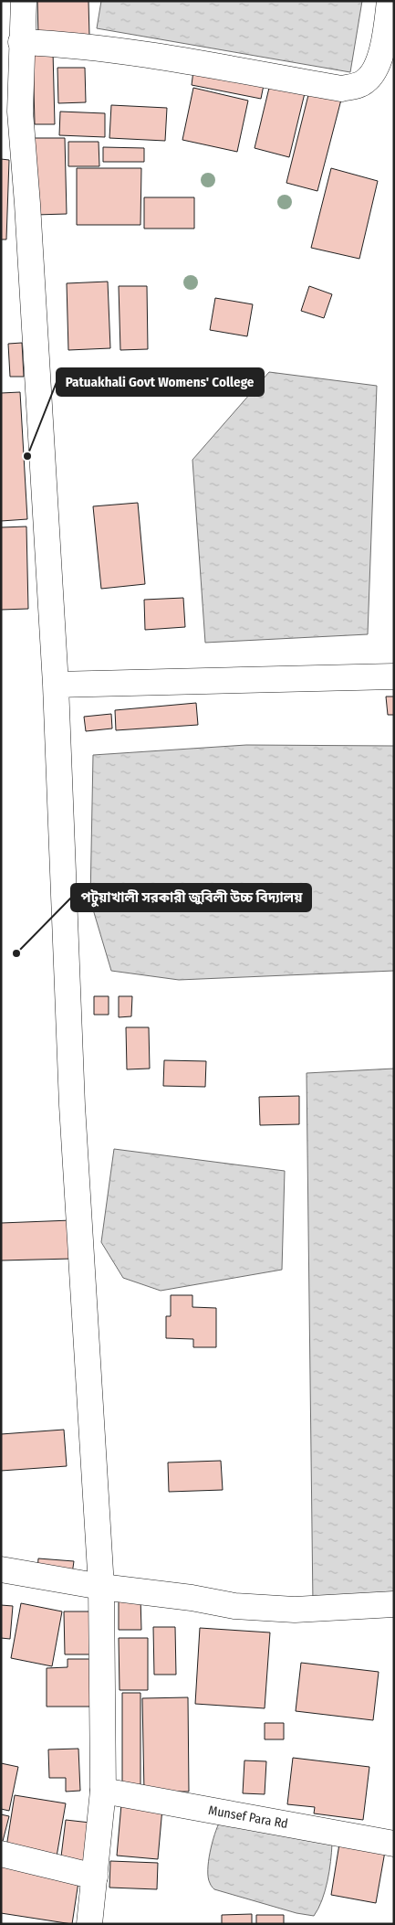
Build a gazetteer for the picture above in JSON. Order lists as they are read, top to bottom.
{
  "streets": {
    "street": ["Munsef Para Rd"]
  },
  "places": ["Patuakhali Govt Womens' College", "পটুয়াখালী সরকারী জুবিলী উচ্চ বিদ্যালয়"]
}
